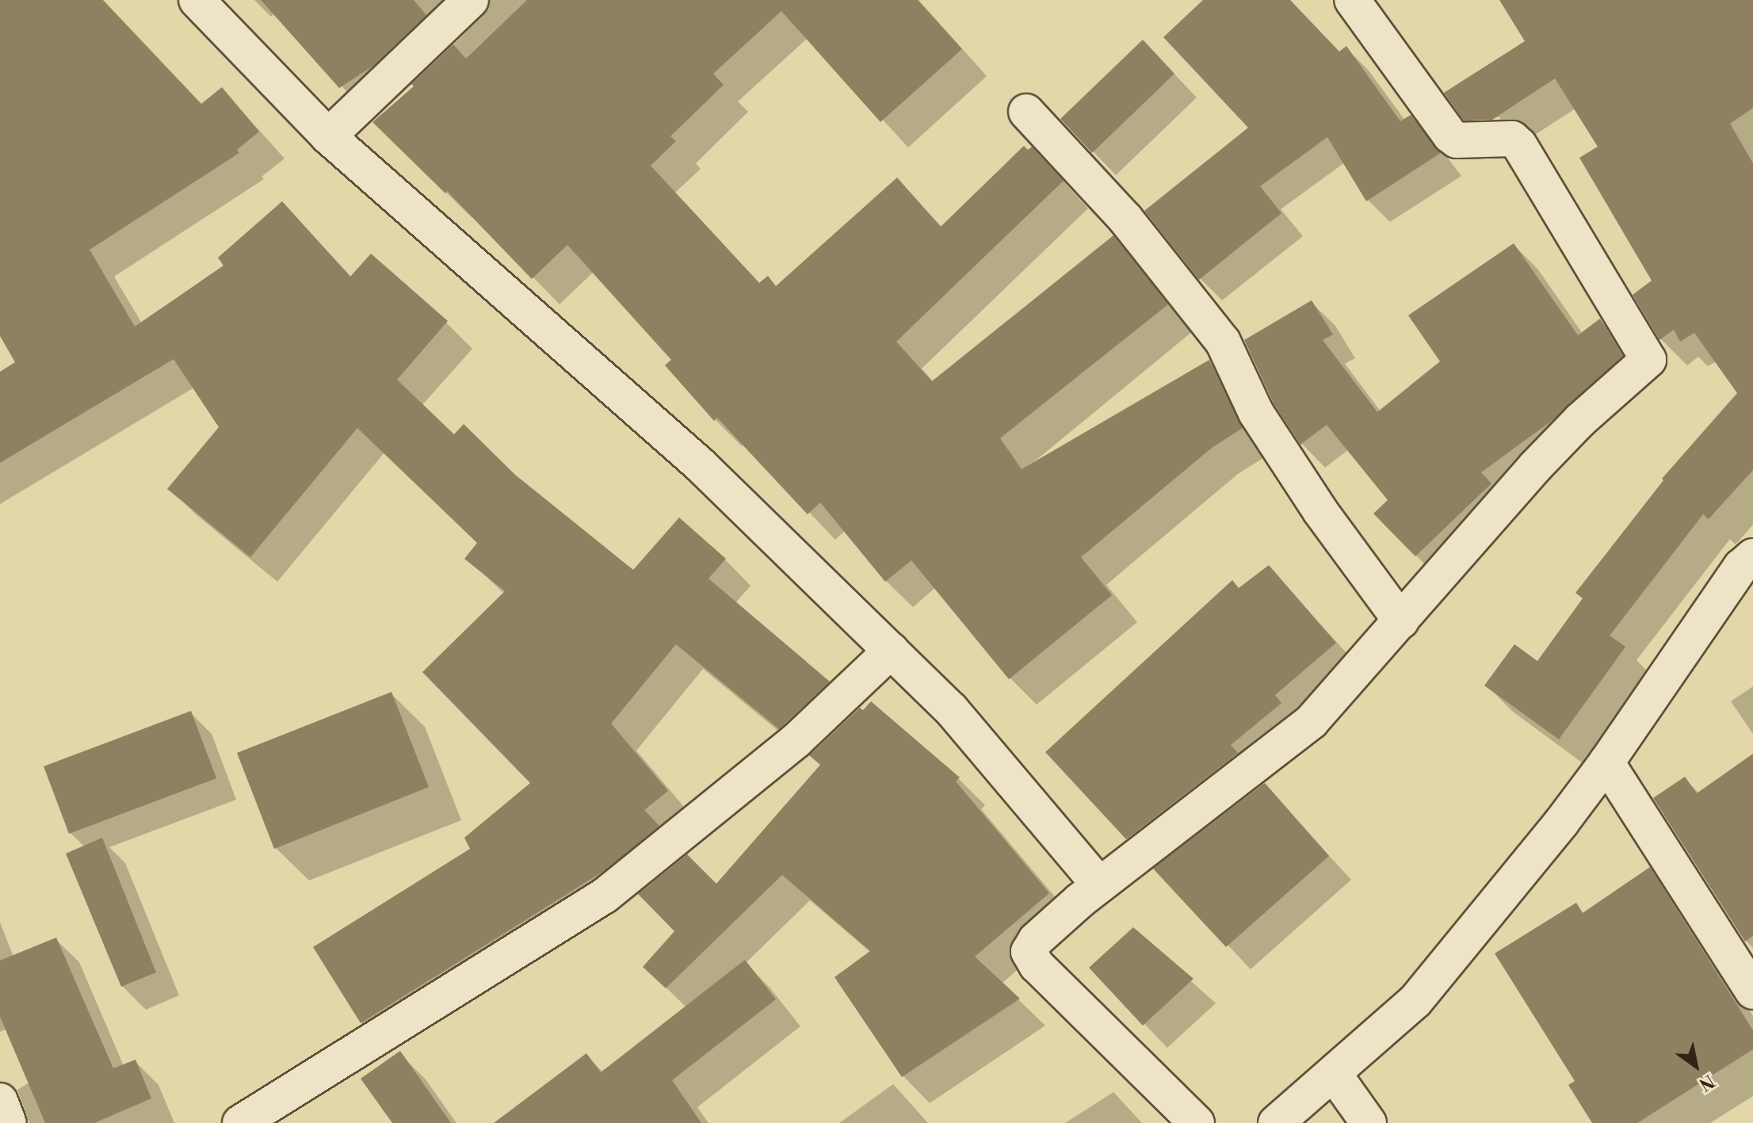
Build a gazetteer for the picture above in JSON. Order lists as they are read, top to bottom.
{
  "north": "bottom right"
}
